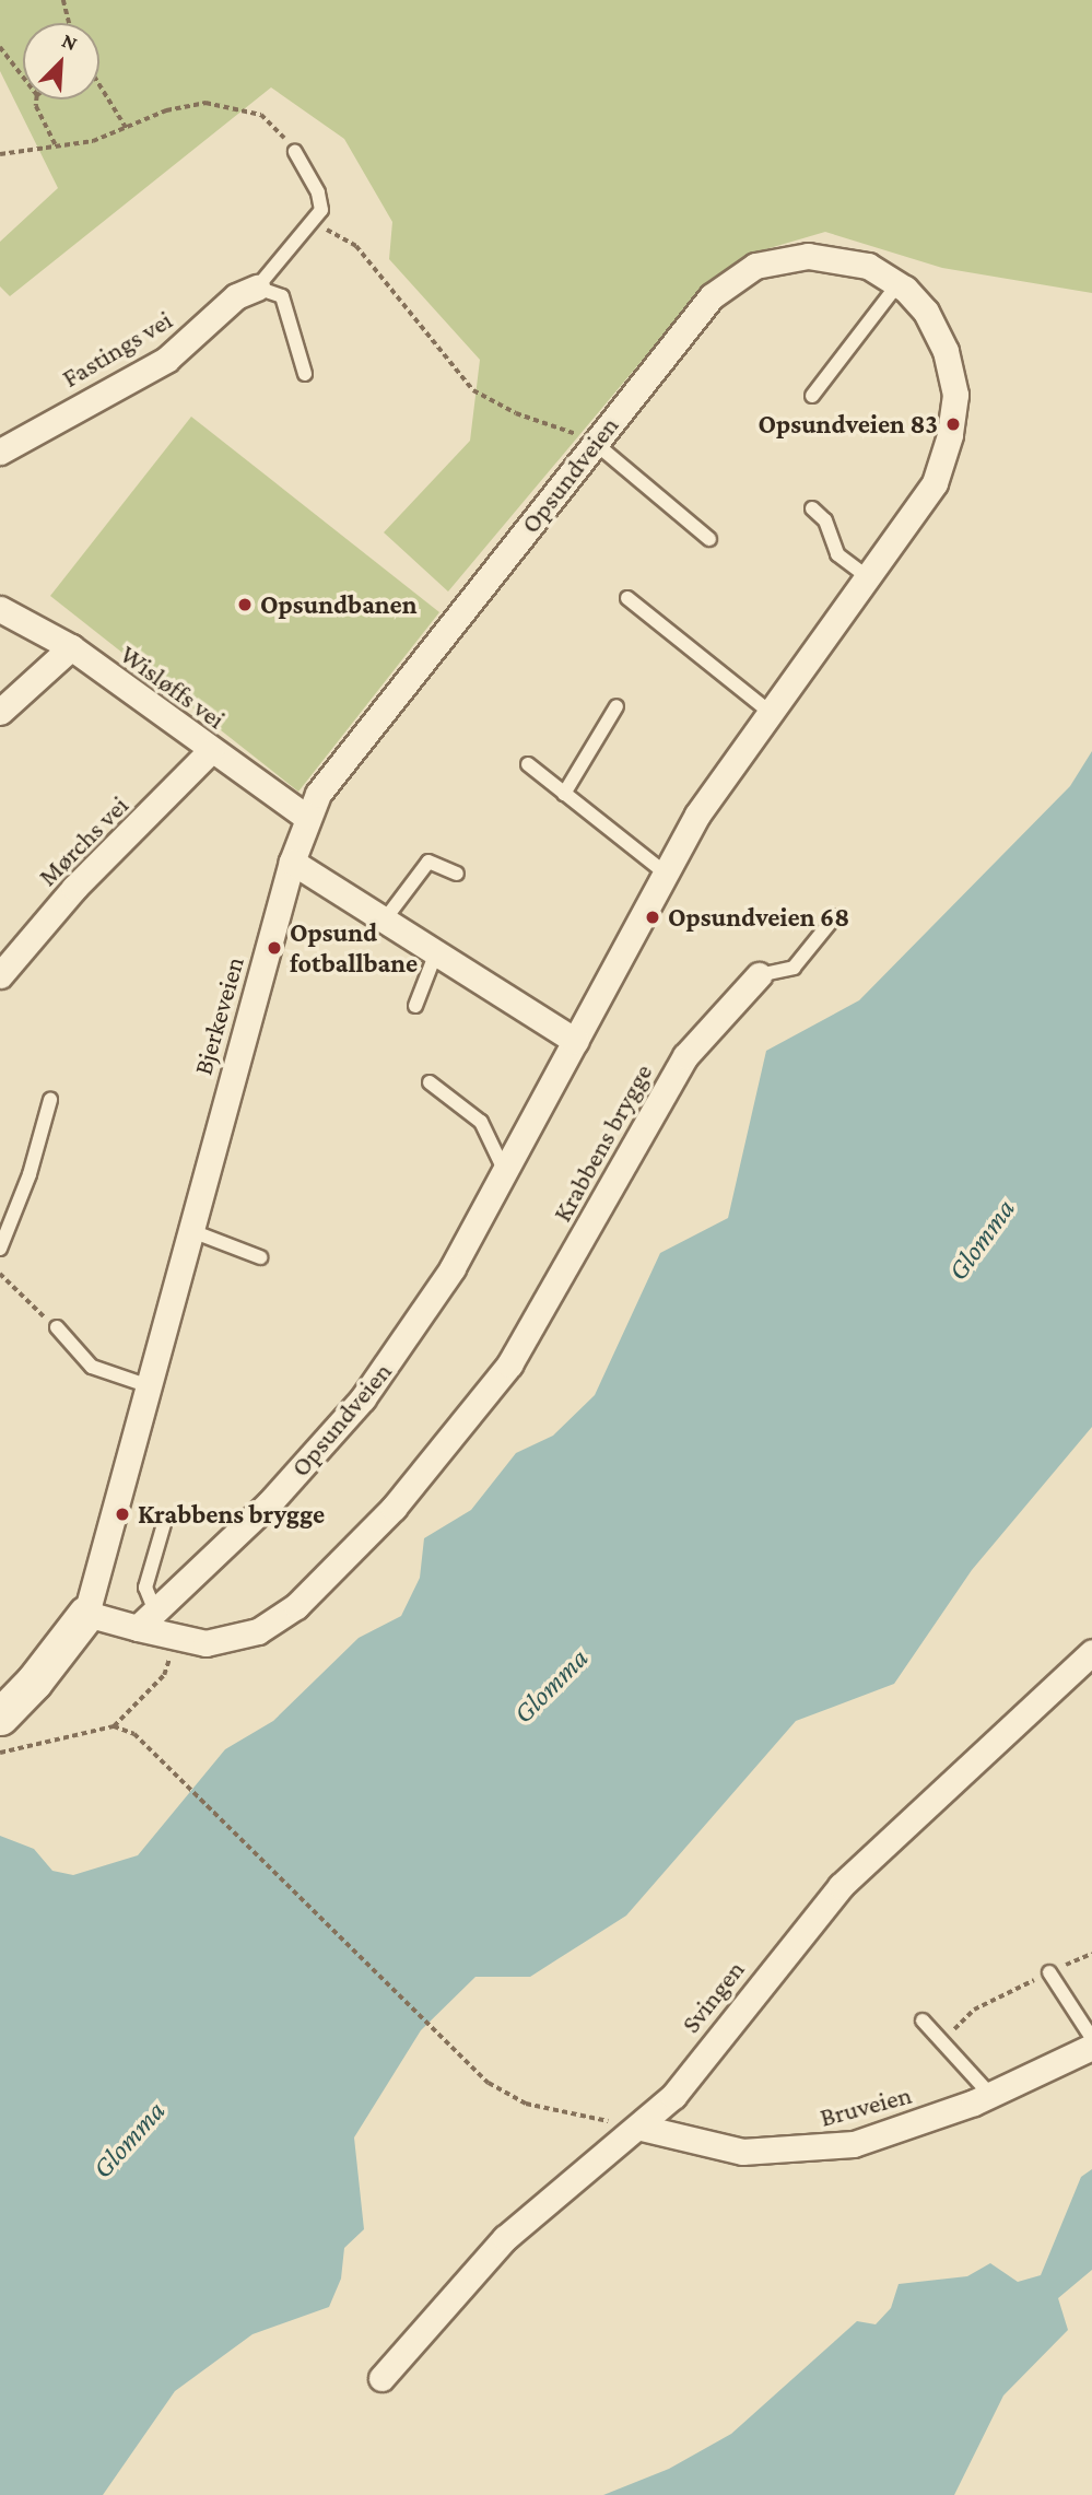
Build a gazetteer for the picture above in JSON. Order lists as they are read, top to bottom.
{
  "streets": {
    "street": [
      "Fastings vei",
      "Opsundveien",
      "Wisløffs vei",
      "Mørchs vei",
      "Bjerkeveien",
      "Krabbens brygge",
      "Svingen",
      "Bruveien"
    ]
  },
  "crossings": [
    ["Opsundveien", "Wisløffs vei"],
    ["Opsundveien", "Bjerkeveien"],
    ["Opsundveien", "Krabbens brygge"],
    ["Wisløffs vei", "Mørchs vei"],
    ["Wisløffs vei", "Bjerkeveien"],
    ["Svingen", "Bruveien"]
  ],
  "water": ["Glomma"],
  "places": [
    "Opsundveien 83",
    "Opsundbanen",
    "Opsundveien 68",
    "Opsund fotballbane",
    "Krabbens brygge"
  ],
  "north": "top right"
}
